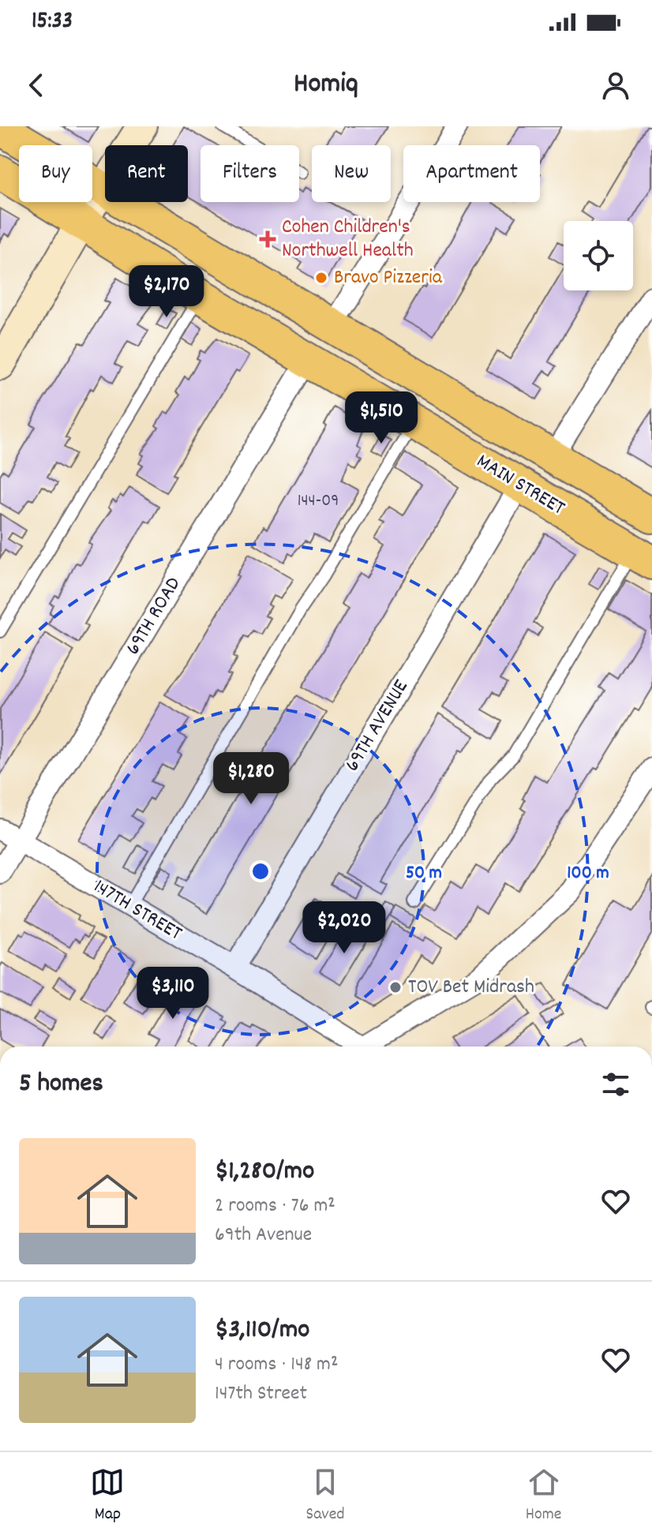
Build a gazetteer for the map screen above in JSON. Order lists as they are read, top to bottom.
{
  "streets": {
    "main road": ["MAIN STREET"],
    "street": ["69TH ROAD", "69TH AVENUE", "147TH STREET"]
  },
  "crossings": [
    ["MAIN STREET", "69TH ROAD"],
    ["MAIN STREET", "69TH AVENUE"],
    ["69TH ROAD", "147TH STREET"],
    ["69TH AVENUE", "147TH STREET"]
  ],
  "places": {
    "health": ["Cohen Children's Northwell Health"],
    "other": ["Bravo Pizzeria", "TOV Bet Midrash"]
  },
  "house_numbers": ["144-09"],
  "page": {
    "status": "15:33",
    "header": "Homiq",
    "chip": [
      "Buy",
      "Rent",
      "Filters",
      "New",
      "Apartment"
    ],
    "price": [
      "$2,170",
      "$1,510",
      "$1,280",
      "$2,020",
      "$3,110"
    ],
    "heading": "5 homes",
    "list": [
      {
        "name": "$1,280/mo",
        "note": "2 rooms · 76 m² · 69th Avenue"
      },
      {
        "name": "$3,110/mo",
        "note": "4 rooms · 148 m² · 147th Street"
      }
    ],
    "tabs": ["Map", "Saved", "Home"]
  },
  "rings": ["50 m", "100 m"]
}
